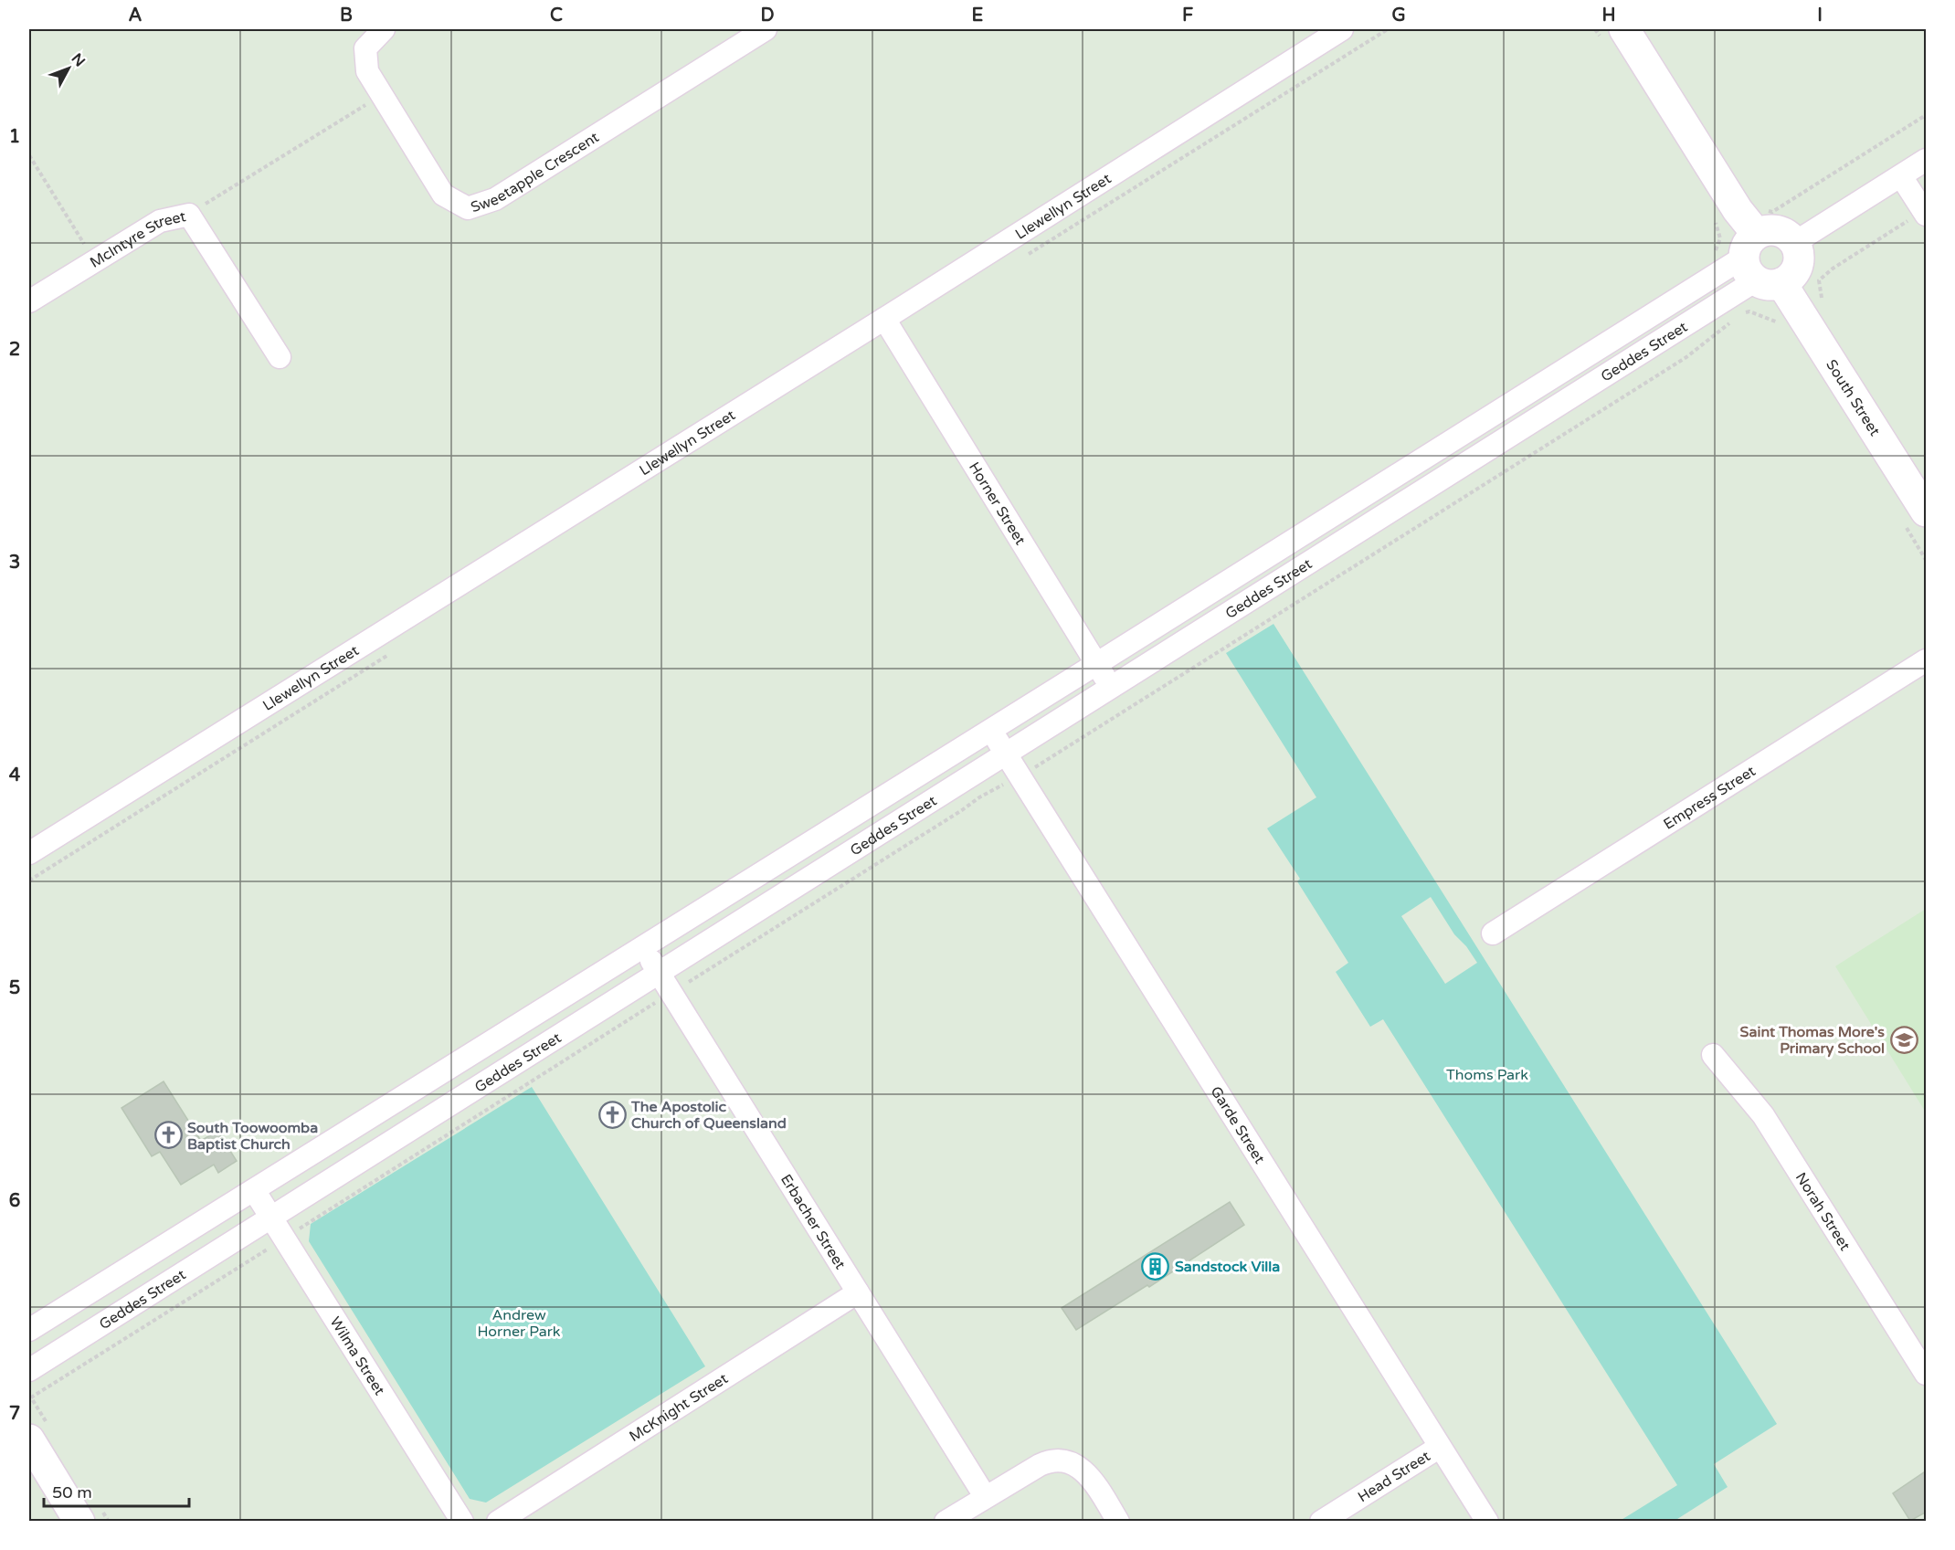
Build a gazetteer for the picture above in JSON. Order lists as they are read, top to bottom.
{
  "streets": {
    "street": [
      "Sweetapple Crescent",
      "Llewellyn Street",
      "McIntyre Street",
      "Geddes Street",
      "South Street",
      "Horner Street",
      "Empress Street",
      "Garde Street",
      "Norah Street",
      "Erbacher Street",
      "Wilma Street",
      "McKnight Street",
      "Head Street"
    ]
  },
  "crossings": [
    ["Llewellyn Street", "Horner Street"],
    ["Geddes Street", "South Street"],
    ["Geddes Street", "Horner Street"],
    ["Geddes Street", "Garde Street"],
    ["Geddes Street", "Erbacher Street"],
    ["Geddes Street", "Wilma Street"],
    ["Garde Street", "Head Street"],
    ["Erbacher Street", "McKnight Street"]
  ],
  "parks": ["Thoms Park", "Andrew Horner Park"],
  "places": {
    "school or university": ["Saint Thomas More's Primary School"],
    "church": ["The Apostolic Church of Queensland", "South Toowoomba Baptist Church"],
    "building": ["Sandstock Villa"]
  },
  "scale_bar": "50 m",
  "north": "top right",
  "grid": {
    "columns": [
      "A",
      "B",
      "C",
      "D",
      "E",
      "F",
      "G",
      "H",
      "I"
    ],
    "rows": [
      "1",
      "2",
      "3",
      "4",
      "5",
      "6",
      "7"
    ]
  }
}
